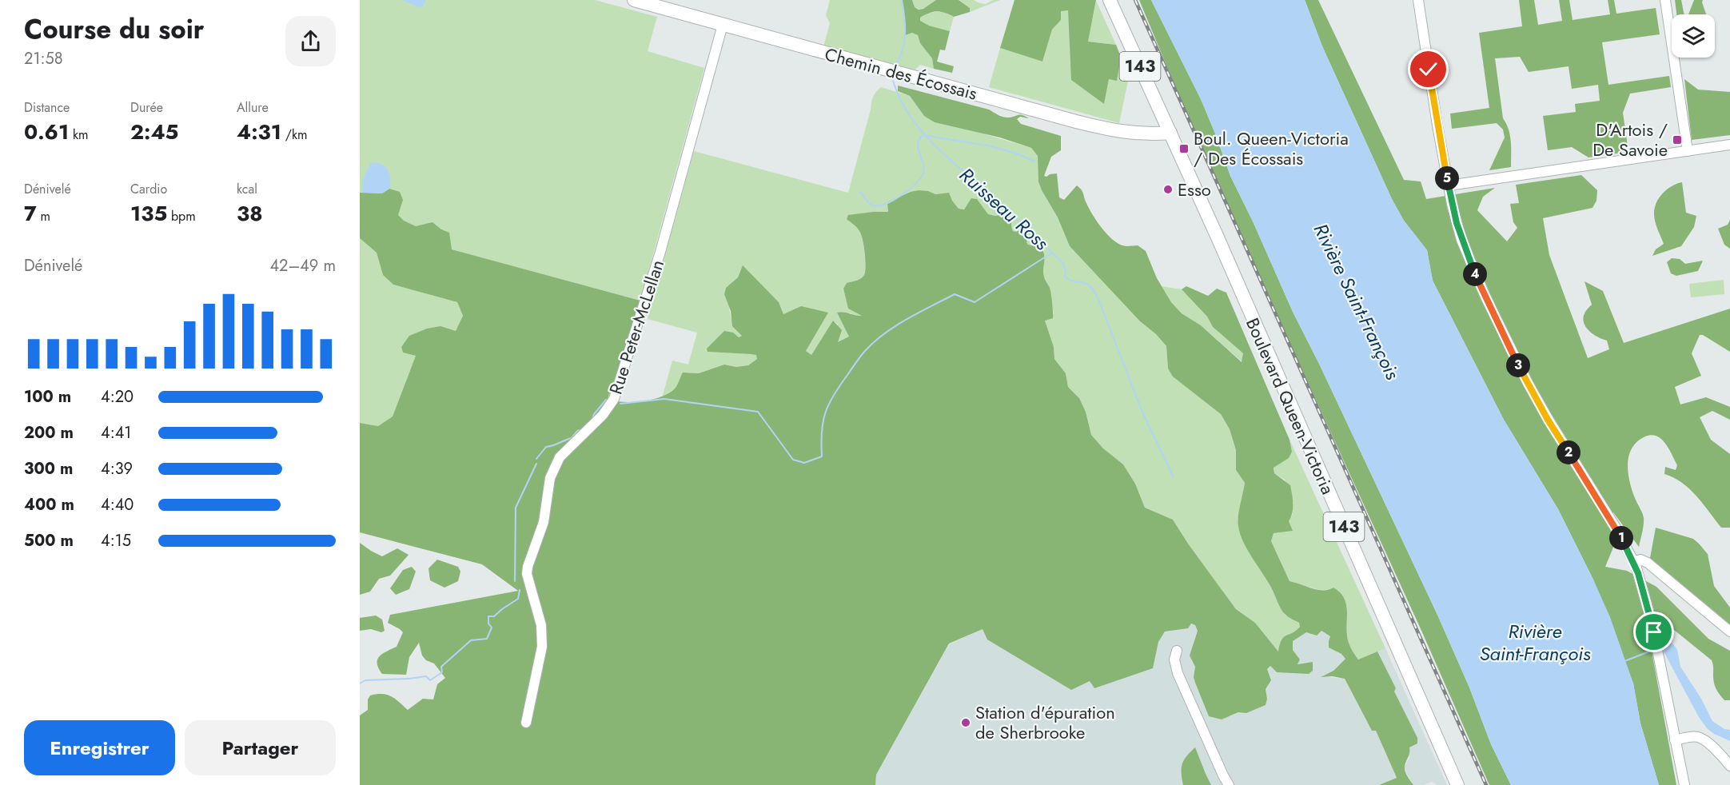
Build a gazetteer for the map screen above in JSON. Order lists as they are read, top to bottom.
{
  "streets": {
    "main road": ["143", "Chemin des Écossais", "Boulevard Queen-Victoria"],
    "street": ["Rue Peter-McLellan"]
  },
  "crossings": [
    ["143", "Chemin des Écossais"],
    ["143", "Boulevard Queen-Victoria"],
    ["Chemin des Écossais", "Rue Peter-McLellan"],
    ["Chemin des Écossais", "Boulevard Queen-Victoria"]
  ],
  "water": ["Ruisseau Ross", "Rivière Saint-François"],
  "places": {
    "transit": ["D'Artois / De Savoie", "Boul. Queen-Victoria / Des Écossais"],
    "other": ["Esso", "Station d'épuration de Sherbrooke"]
  },
  "page": {
    "heading": ["Course du soir", "21:58"],
    "stats": [
      ["Distance", "0.61 km"],
      ["Durée", "2:45"],
      ["Allure", "4:31 /km"],
      ["Dénivelé", "7 m"],
      ["Cardio", "135 bpm"],
      ["kcal", "38"]
    ],
    "pins": [
      "5",
      "4",
      "3",
      "2",
      "1"
    ],
    "chart": ["Dénivelé", "42–49 m"],
    "list": [
      {
        "name": "100 m",
        "note": "4:20"
      },
      {
        "name": "200 m",
        "note": "4:41"
      },
      {
        "name": "300 m",
        "note": "4:39"
      },
      {
        "name": "400 m",
        "note": "4:40"
      },
      {
        "name": "500 m",
        "note": "4:15"
      }
    ],
    "buttons": ["Enregistrer", "Partager"]
  }
}
